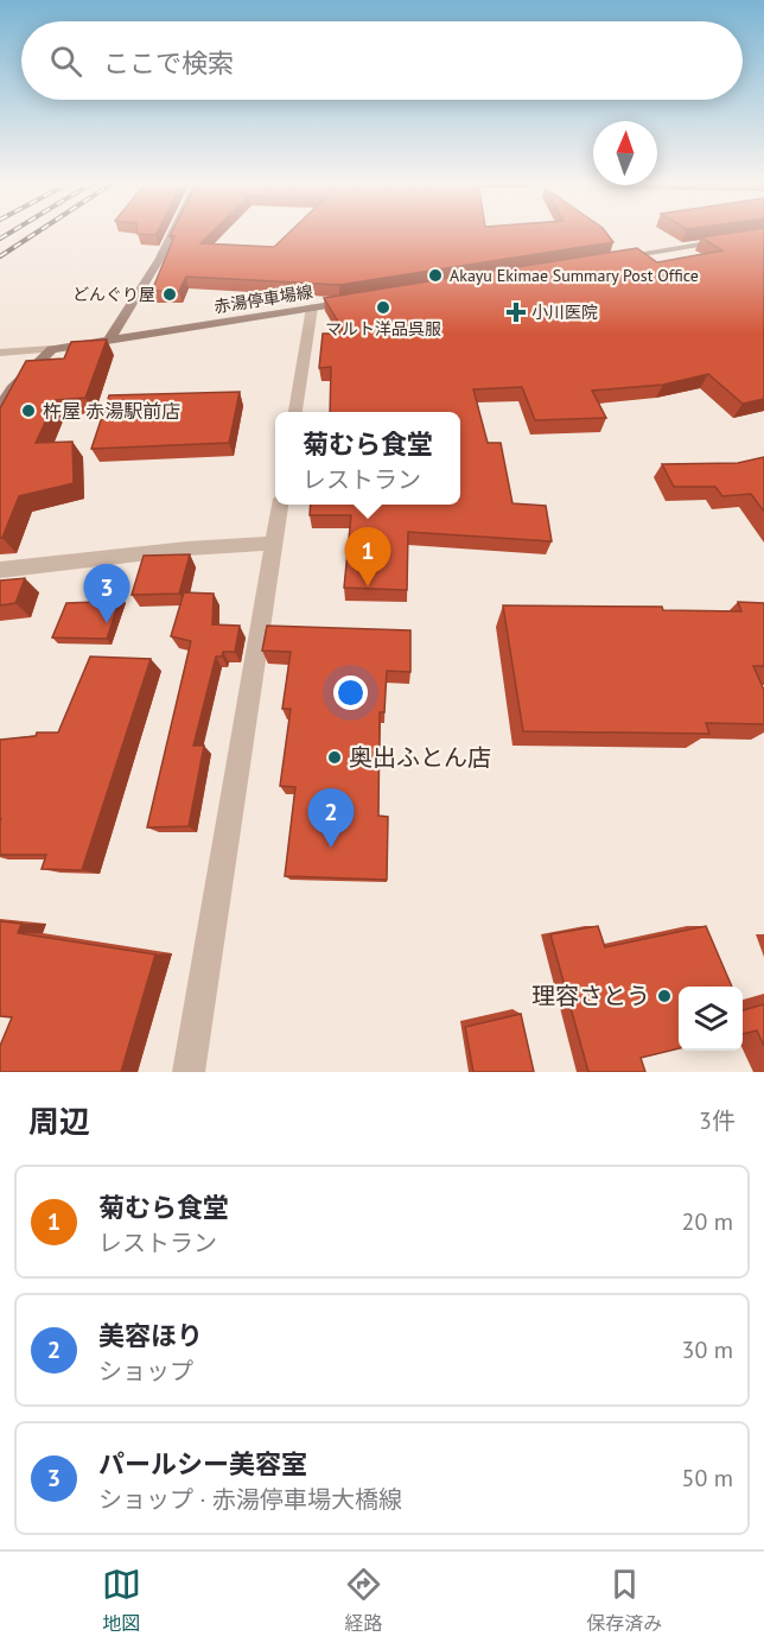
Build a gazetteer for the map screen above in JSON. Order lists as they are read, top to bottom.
{
  "streets": {
    "main road": ["赤湯停車場線"]
  },
  "places": {
    "other": [
      "Akayu Ekimae Summary Post Office",
      "どんぐり屋",
      "マルト洋品呉服",
      "杵屋 赤湯駅前店",
      "奥出ふとん店",
      "理容さとう"
    ],
    "health": ["小川医院"]
  },
  "north": "top",
  "page": {
    "search": "ここで検索",
    "popup": ["菊むら食堂", "レストラン"],
    "pins": ["1", "3", "2"],
    "heading": ["周辺", "3件"],
    "list": [
      {
        "mark": "1",
        "name": "菊むら食堂",
        "note": "レストラン",
        "value": "20 m"
      },
      {
        "mark": "2",
        "name": "美容ほり",
        "note": "ショップ",
        "value": "30 m"
      },
      {
        "mark": "3",
        "name": "パールシー美容室",
        "note": "ショップ · 赤湯停車場大橋線",
        "value": "50 m"
      }
    ],
    "nav": ["地図", "経路", "保存済み"]
  }
}
